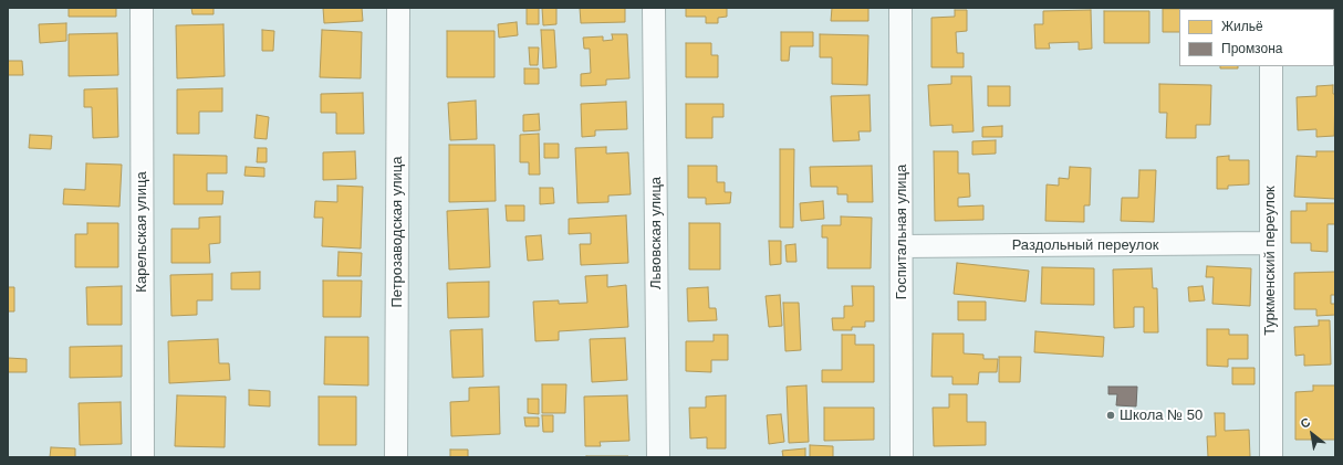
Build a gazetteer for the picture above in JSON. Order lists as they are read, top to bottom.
{
  "streets": {
    "street": [
      "Карельская улица",
      "Петрозаводская улица",
      "Госпитальная улица",
      "Львовская улица",
      "Раздольный переулок",
      "Туркменский переулок"
    ]
  },
  "crossings": [
    ["Госпитальная улица", "Раздольный переулок"],
    ["Раздольный переулок", "Туркменский переулок"]
  ],
  "places": ["Школа № 50"],
  "legend": ["Жильё", "Промзона"],
  "north": "top left"
}
